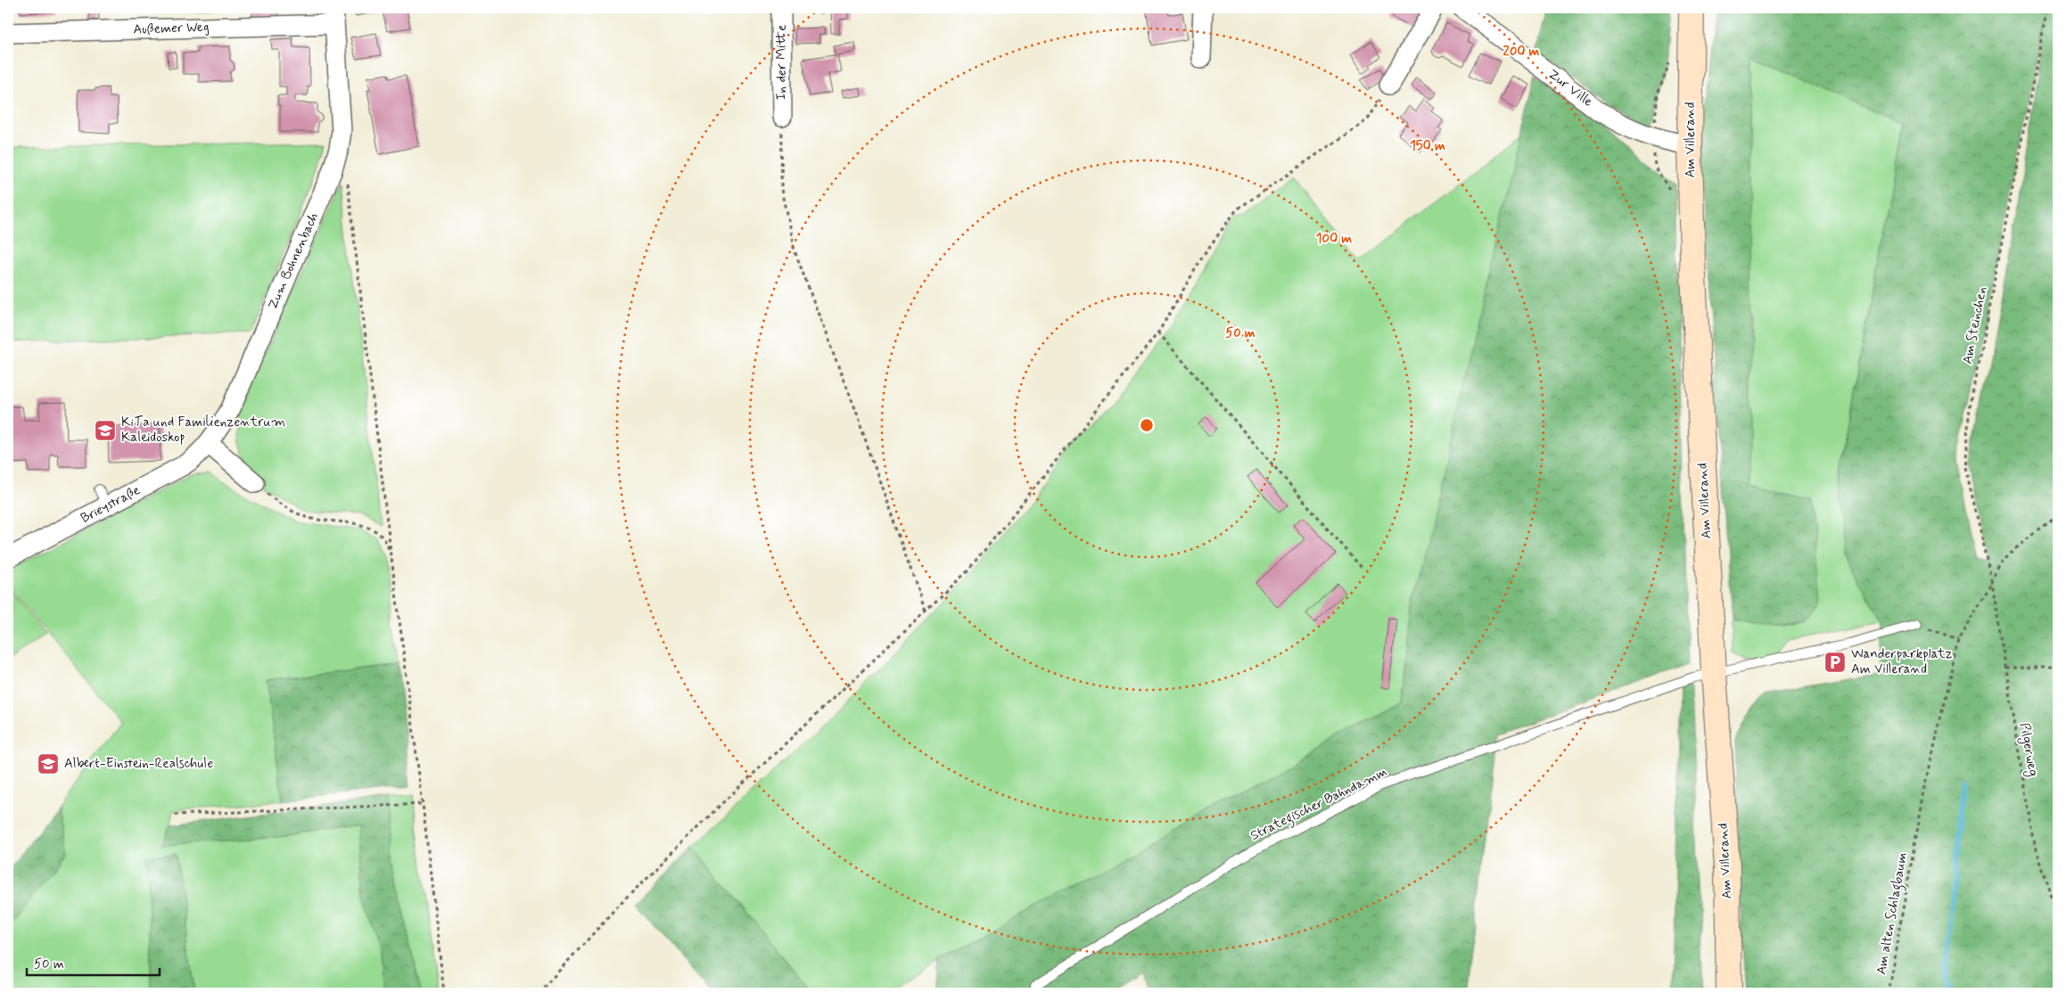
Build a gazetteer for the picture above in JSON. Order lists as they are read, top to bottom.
{
  "streets": {
    "main road": ["Am Villerand"],
    "street": [
      "Außemer Weg",
      "In der Mitte",
      "Zur Ville",
      "Zum Bohnenbach",
      "Brieystraße"
    ],
    "lane": ["Strategischer Bahndamm"],
    "path": ["Am Steinchen", "Pilgerweg", "Am alten Schlagbaum"]
  },
  "crossings": [
    ["Außemer Weg", "Zum Bohnenbach"],
    ["Zur Ville", "Am Villerand"],
    ["Am Villerand", "Strategischer Bahndamm"],
    ["Zum Bohnenbach", "Brieystraße"],
    ["Am Steinchen", "Pilgerweg"]
  ],
  "places": {
    "school or university": ["KiTa und Familienzentrum Kaleidoskop", "Albert-Einstein-Realschule"],
    "parking": ["Wanderparkplatz Am Villerand"]
  },
  "scale_bar": "50 m",
  "rings": [
    "200 m",
    "150 m",
    "100 m",
    "50 m"
  ]
}
